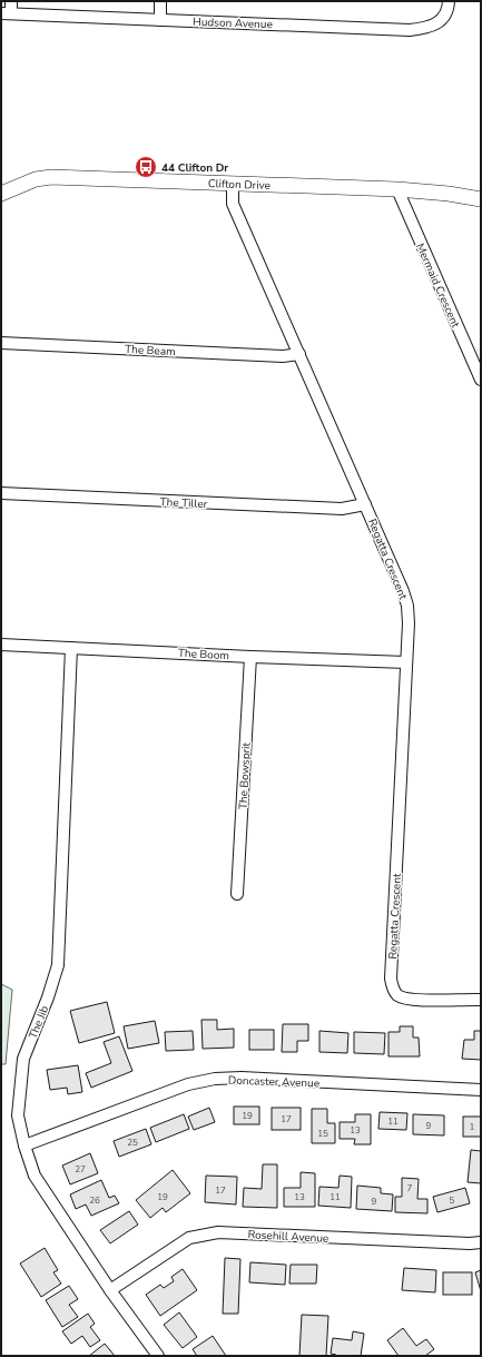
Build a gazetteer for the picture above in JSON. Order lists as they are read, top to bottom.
{
  "streets": {
    "street": [
      "Hudson Avenue",
      "Clifton Drive",
      "Mermaid Crescent",
      "The Beam",
      "The Tiller",
      "Regatta Crescent",
      "The Boom",
      "The Bowsprit",
      "The Jib",
      "Doncaster Avenue",
      "Rosehill Avenue"
    ]
  },
  "crossings": [
    ["Clifton Drive", "Mermaid Crescent"],
    ["Clifton Drive", "Regatta Crescent"],
    ["The Beam", "Regatta Crescent"],
    ["The Tiller", "Regatta Crescent"],
    ["Regatta Crescent", "The Boom"],
    ["The Boom", "The Bowsprit"],
    ["The Boom", "The Jib"],
    ["The Jib", "Doncaster Avenue"],
    ["The Jib", "Rosehill Avenue"]
  ],
  "places": {
    "bus stop": ["44 Clifton Dr"]
  },
  "house_numbers": [
    "19",
    "17",
    "11",
    "9",
    "1",
    "13",
    "15",
    "25",
    "27",
    "7",
    "17",
    "19",
    "13",
    "11",
    "26",
    "5",
    "9"
  ]
}
